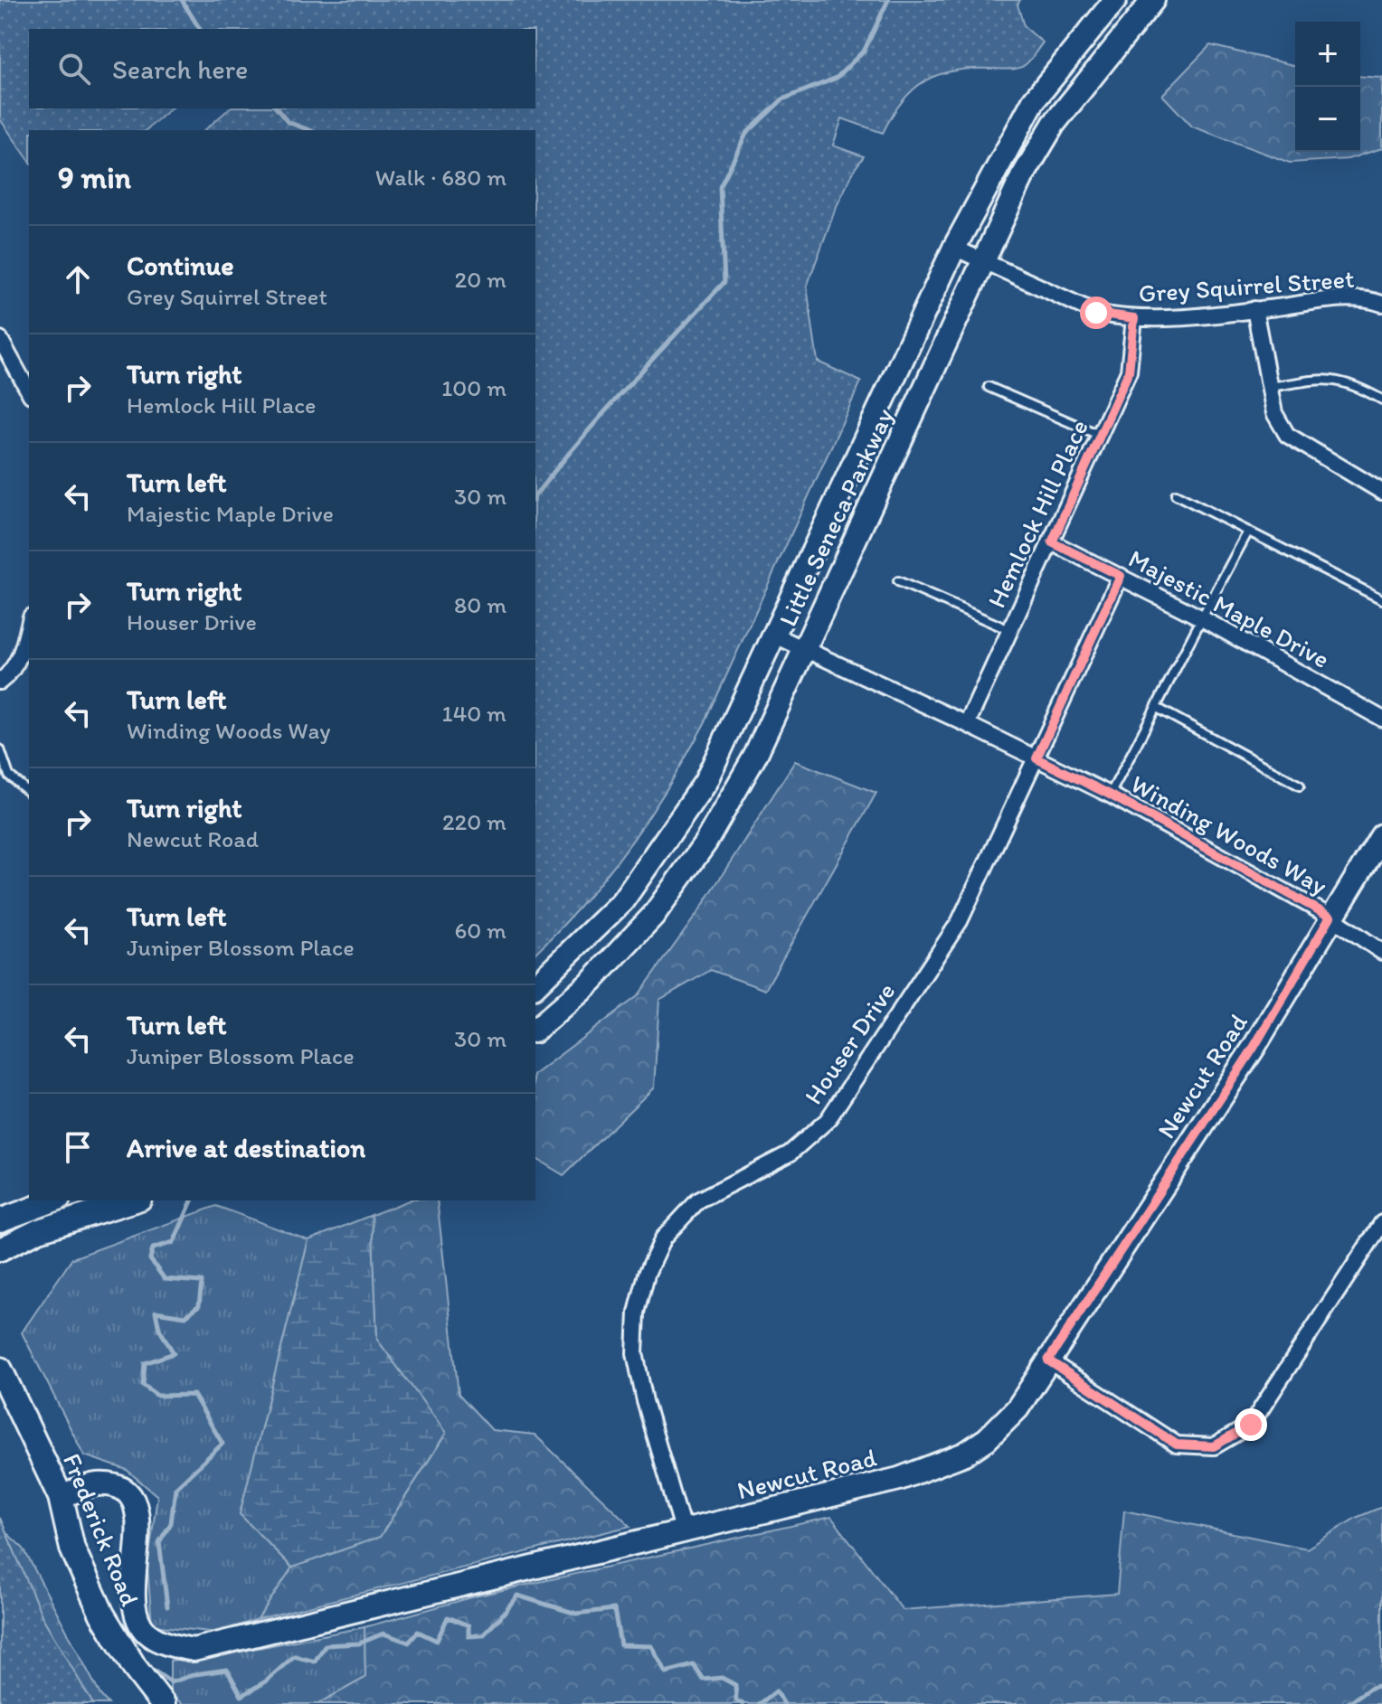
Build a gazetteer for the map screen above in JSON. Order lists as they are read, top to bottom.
{
  "streets": {
    "main road": ["Little Seneca Parkway", "Newcut Road", "Frederick Road"],
    "street": [
      "Grey Squirrel Street",
      "Hemlock Hill Place",
      "Majestic Maple Drive",
      "Winding Woods Way",
      "Houser Drive"
    ]
  },
  "crossings": [
    ["Grey Squirrel Street", "Hemlock Hill Place"],
    ["Grey Squirrel Street", "Little Seneca Parkway"],
    ["Hemlock Hill Place", "Majestic Maple Drive"],
    ["Hemlock Hill Place", "Winding Woods Way"],
    ["Little Seneca Parkway", "Winding Woods Way"],
    ["Majestic Maple Drive", "Houser Drive"],
    ["Winding Woods Way", "Houser Drive"],
    ["Winding Woods Way", "Newcut Road"],
    ["Houser Drive", "Newcut Road"],
    ["Newcut Road", "Frederick Road"]
  ],
  "page": {
    "map_buttons": ["+", "−"],
    "search": "Search here",
    "heading": ["9 min", "Walk · 680 m"],
    "list": [
      ["Continue", "Grey Squirrel Street", "20 m"],
      ["Turn right", "Hemlock Hill Place", "100 m"],
      ["Turn left", "Majestic Maple Drive", "30 m"],
      ["Turn right", "Houser Drive", "80 m"],
      ["Turn left", "Winding Woods Way", "140 m"],
      ["Turn right", "Newcut Road", "220 m"],
      ["Turn left", "Juniper Blossom Place", "60 m"],
      ["Turn left", "Juniper Blossom Place", "30 m"],
      "Arrive at destination"
    ]
  }
}
